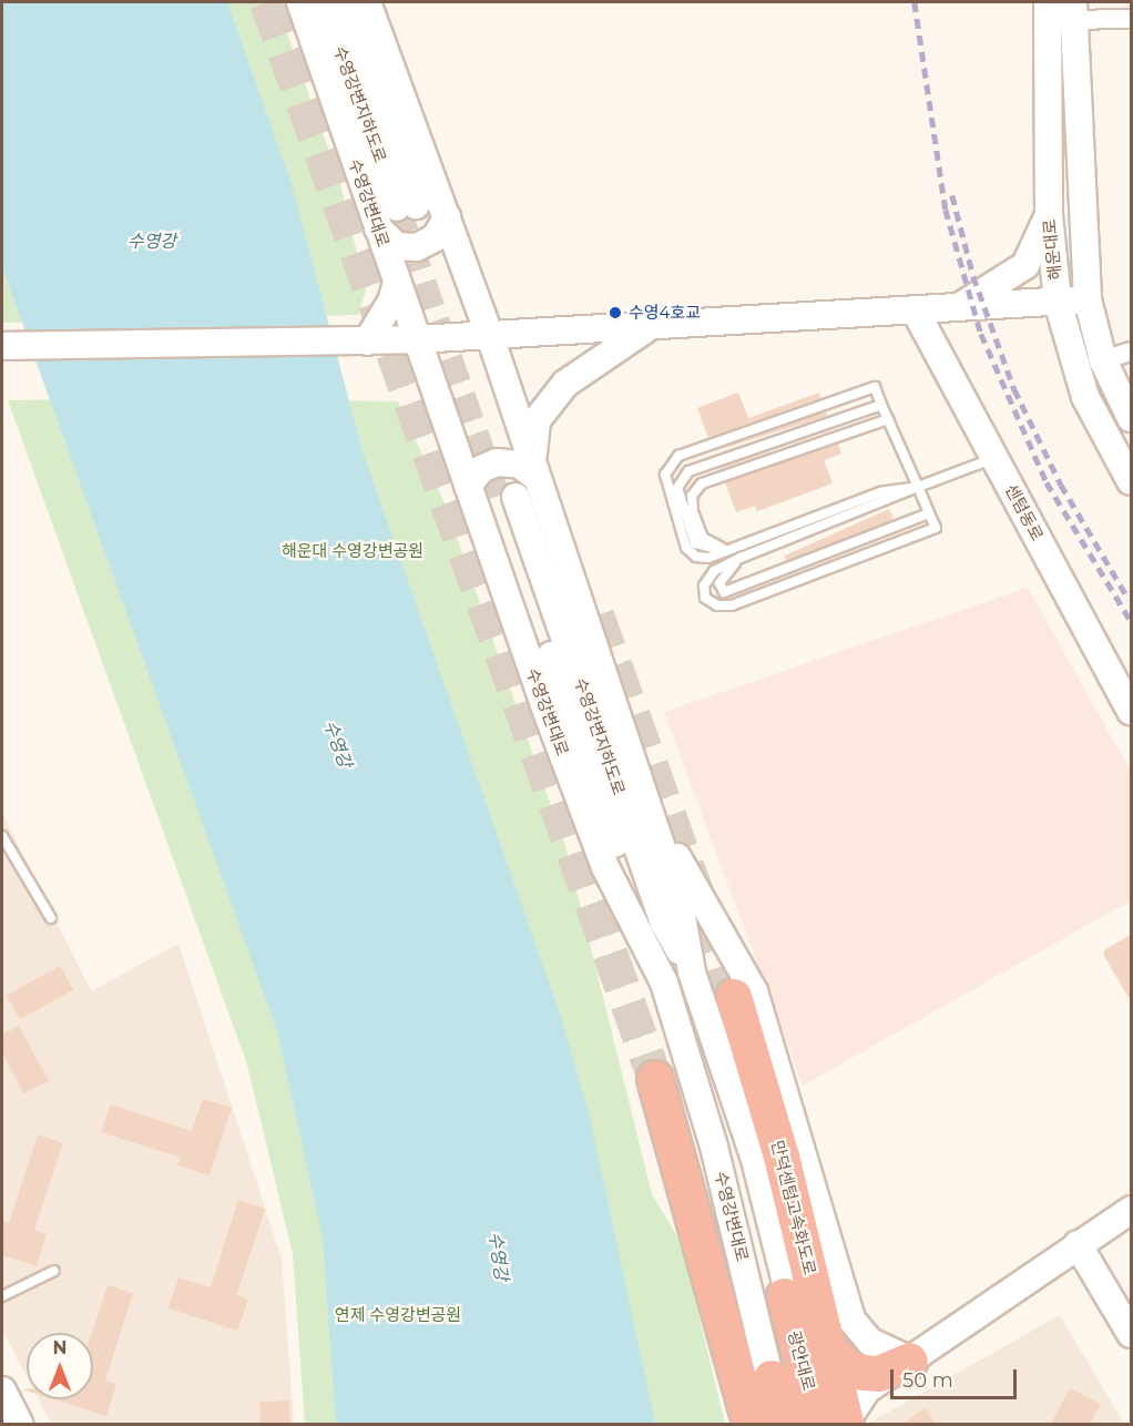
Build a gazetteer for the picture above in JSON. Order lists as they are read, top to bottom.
{
  "streets": {
    "highway": ["만덕센텀고속화도로", "광안대로"],
    "main road": [
      "수영강변지하도로",
      "수영강변대로",
      "해운대로",
      "센텀동로"
    ]
  },
  "crossings": [
    ["수영강변지하도로", "수영강변대로"],
    ["수영강변대로", "광안대로"],
    ["만덕센텀고속화도로", "광안대로"]
  ],
  "water": ["수영강"],
  "parks": ["해운대 수영강변공원", "연제 수영강변공원"],
  "places": ["수영4호교"],
  "scale_bar": "50 m",
  "north": "top"
}
